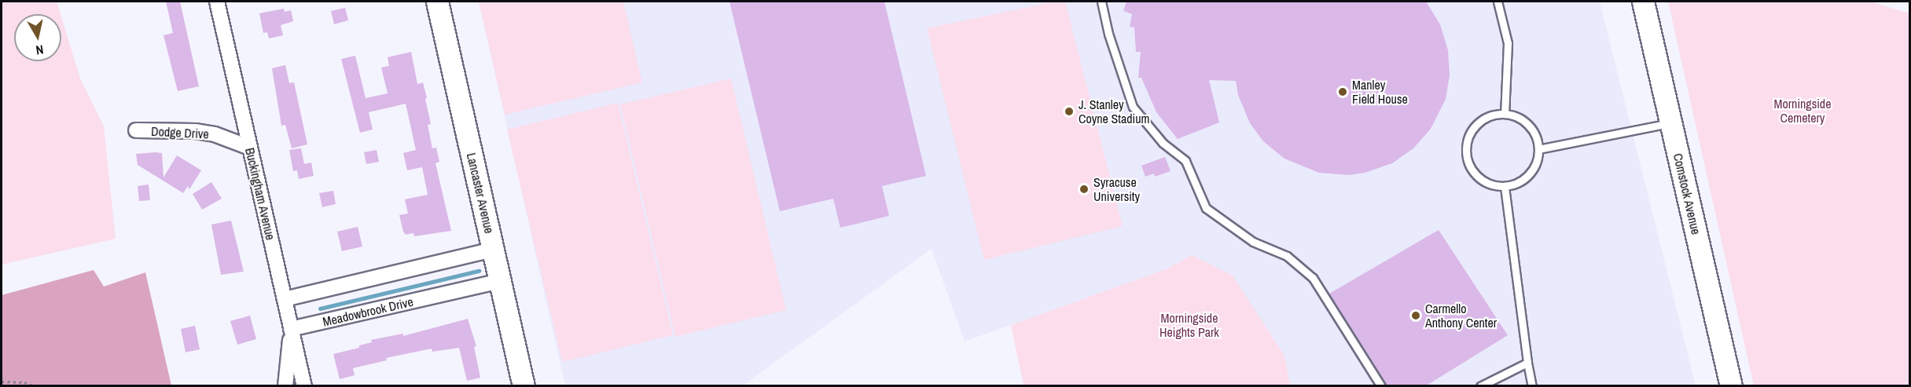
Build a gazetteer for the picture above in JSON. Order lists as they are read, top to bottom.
{
  "streets": {
    "street": [
      "Dodge Drive",
      "Lancaster Avenue",
      "Buckingham Avenue",
      "Comstock Avenue",
      "Meadowbrook Drive"
    ]
  },
  "crossings": [
    ["Dodge Drive", "Buckingham Avenue"],
    ["Lancaster Avenue", "Meadowbrook Drive"],
    ["Buckingham Avenue", "Meadowbrook Drive"]
  ],
  "parks": ["Morningside Cemetery", "Morningside Heights Park"],
  "places": [
    "Manley Field House",
    "J. Stanley Coyne Stadium",
    "Syracuse University",
    "Carmello Anthony Center"
  ],
  "north": "bottom"
}
